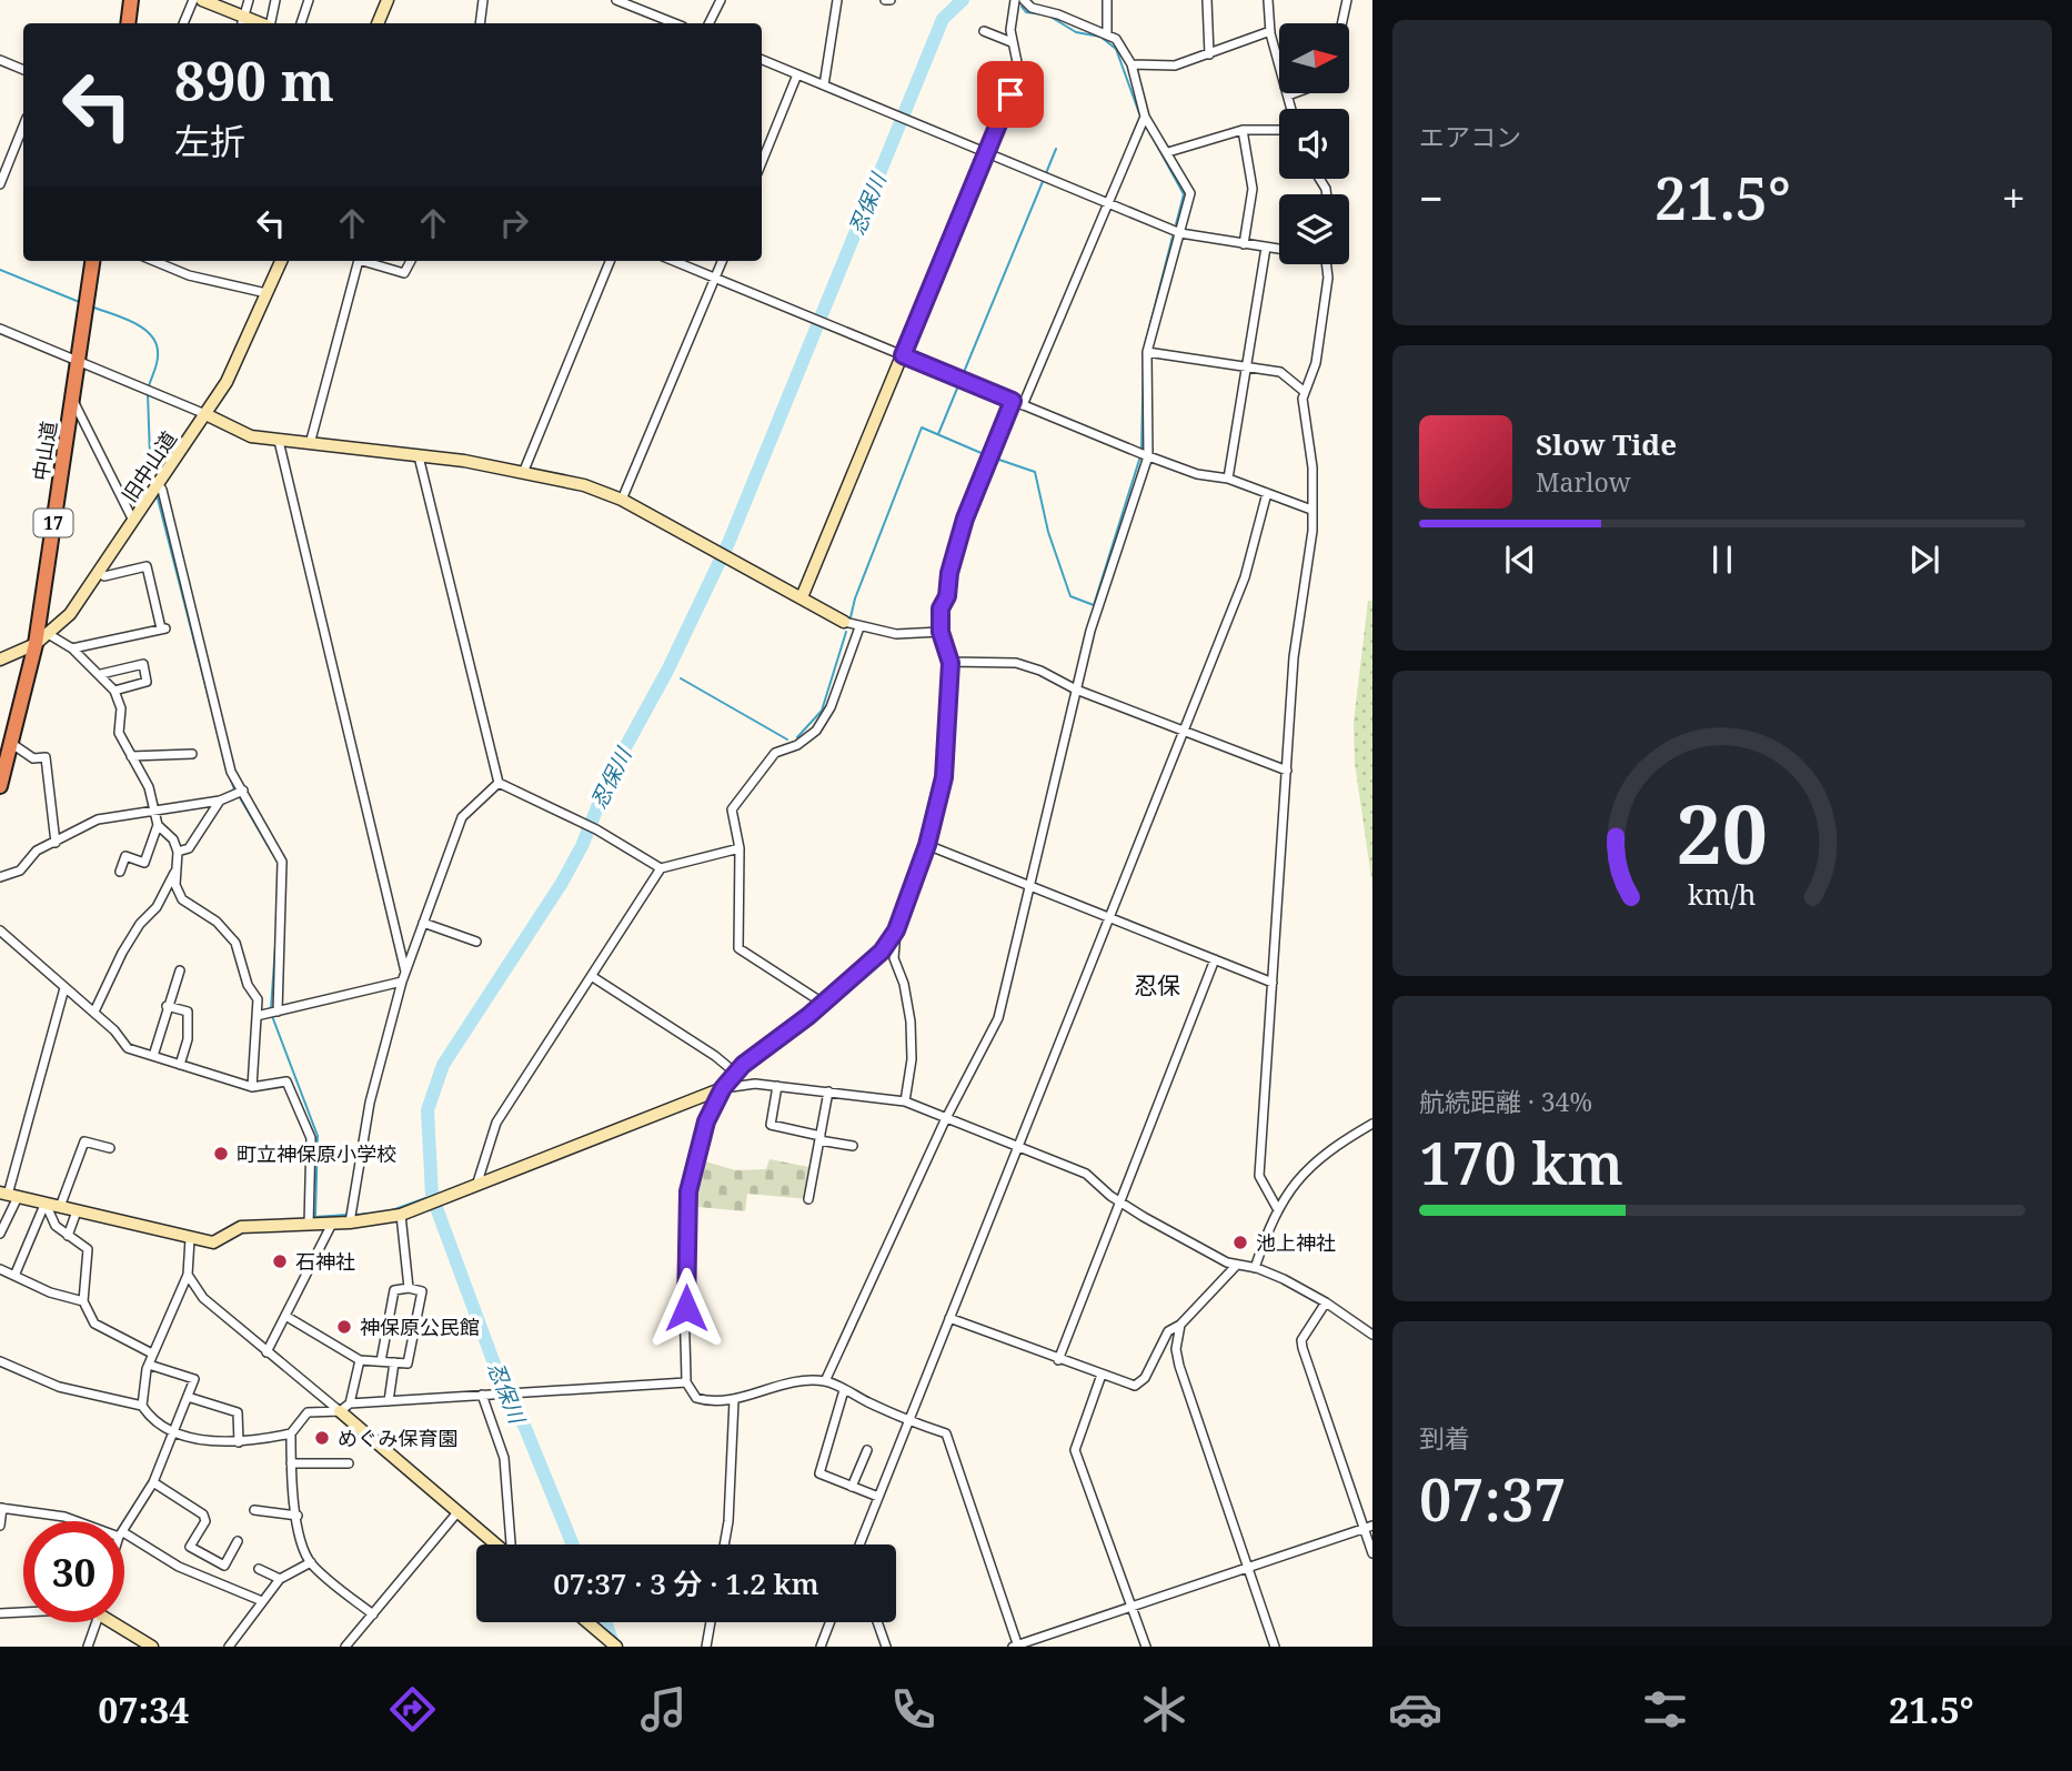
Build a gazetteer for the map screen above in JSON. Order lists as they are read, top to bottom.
{
  "streets": {
    "highway": ["中山道", "17"],
    "street": ["旧中山道"]
  },
  "crossings": [
    ["中山道", "旧中山道"]
  ],
  "districts": ["忍保"],
  "water": ["忍保川"],
  "places": [
    "町立神保原小学校",
    "池上神社",
    "石神社",
    "神保原公民館",
    "めぐみ保育園"
  ],
  "north": "right",
  "page": {
    "tile": [
      "エアコン",
      ["航続距離 · 34%", "170 km"],
      ["到着", "07:37"]
    ],
    "turn": ["890 m", "左折"],
    "heat": ["−", "21.5°", "+"],
    "song": ["Slow Tide", "Marlow"],
    "limit": "30",
    "trip": "07:37 · 3 分 · 1.2 km",
    "tabs": ["07:34", "21.5°"],
    "gauge": ["20", "km/h"]
  }
}
